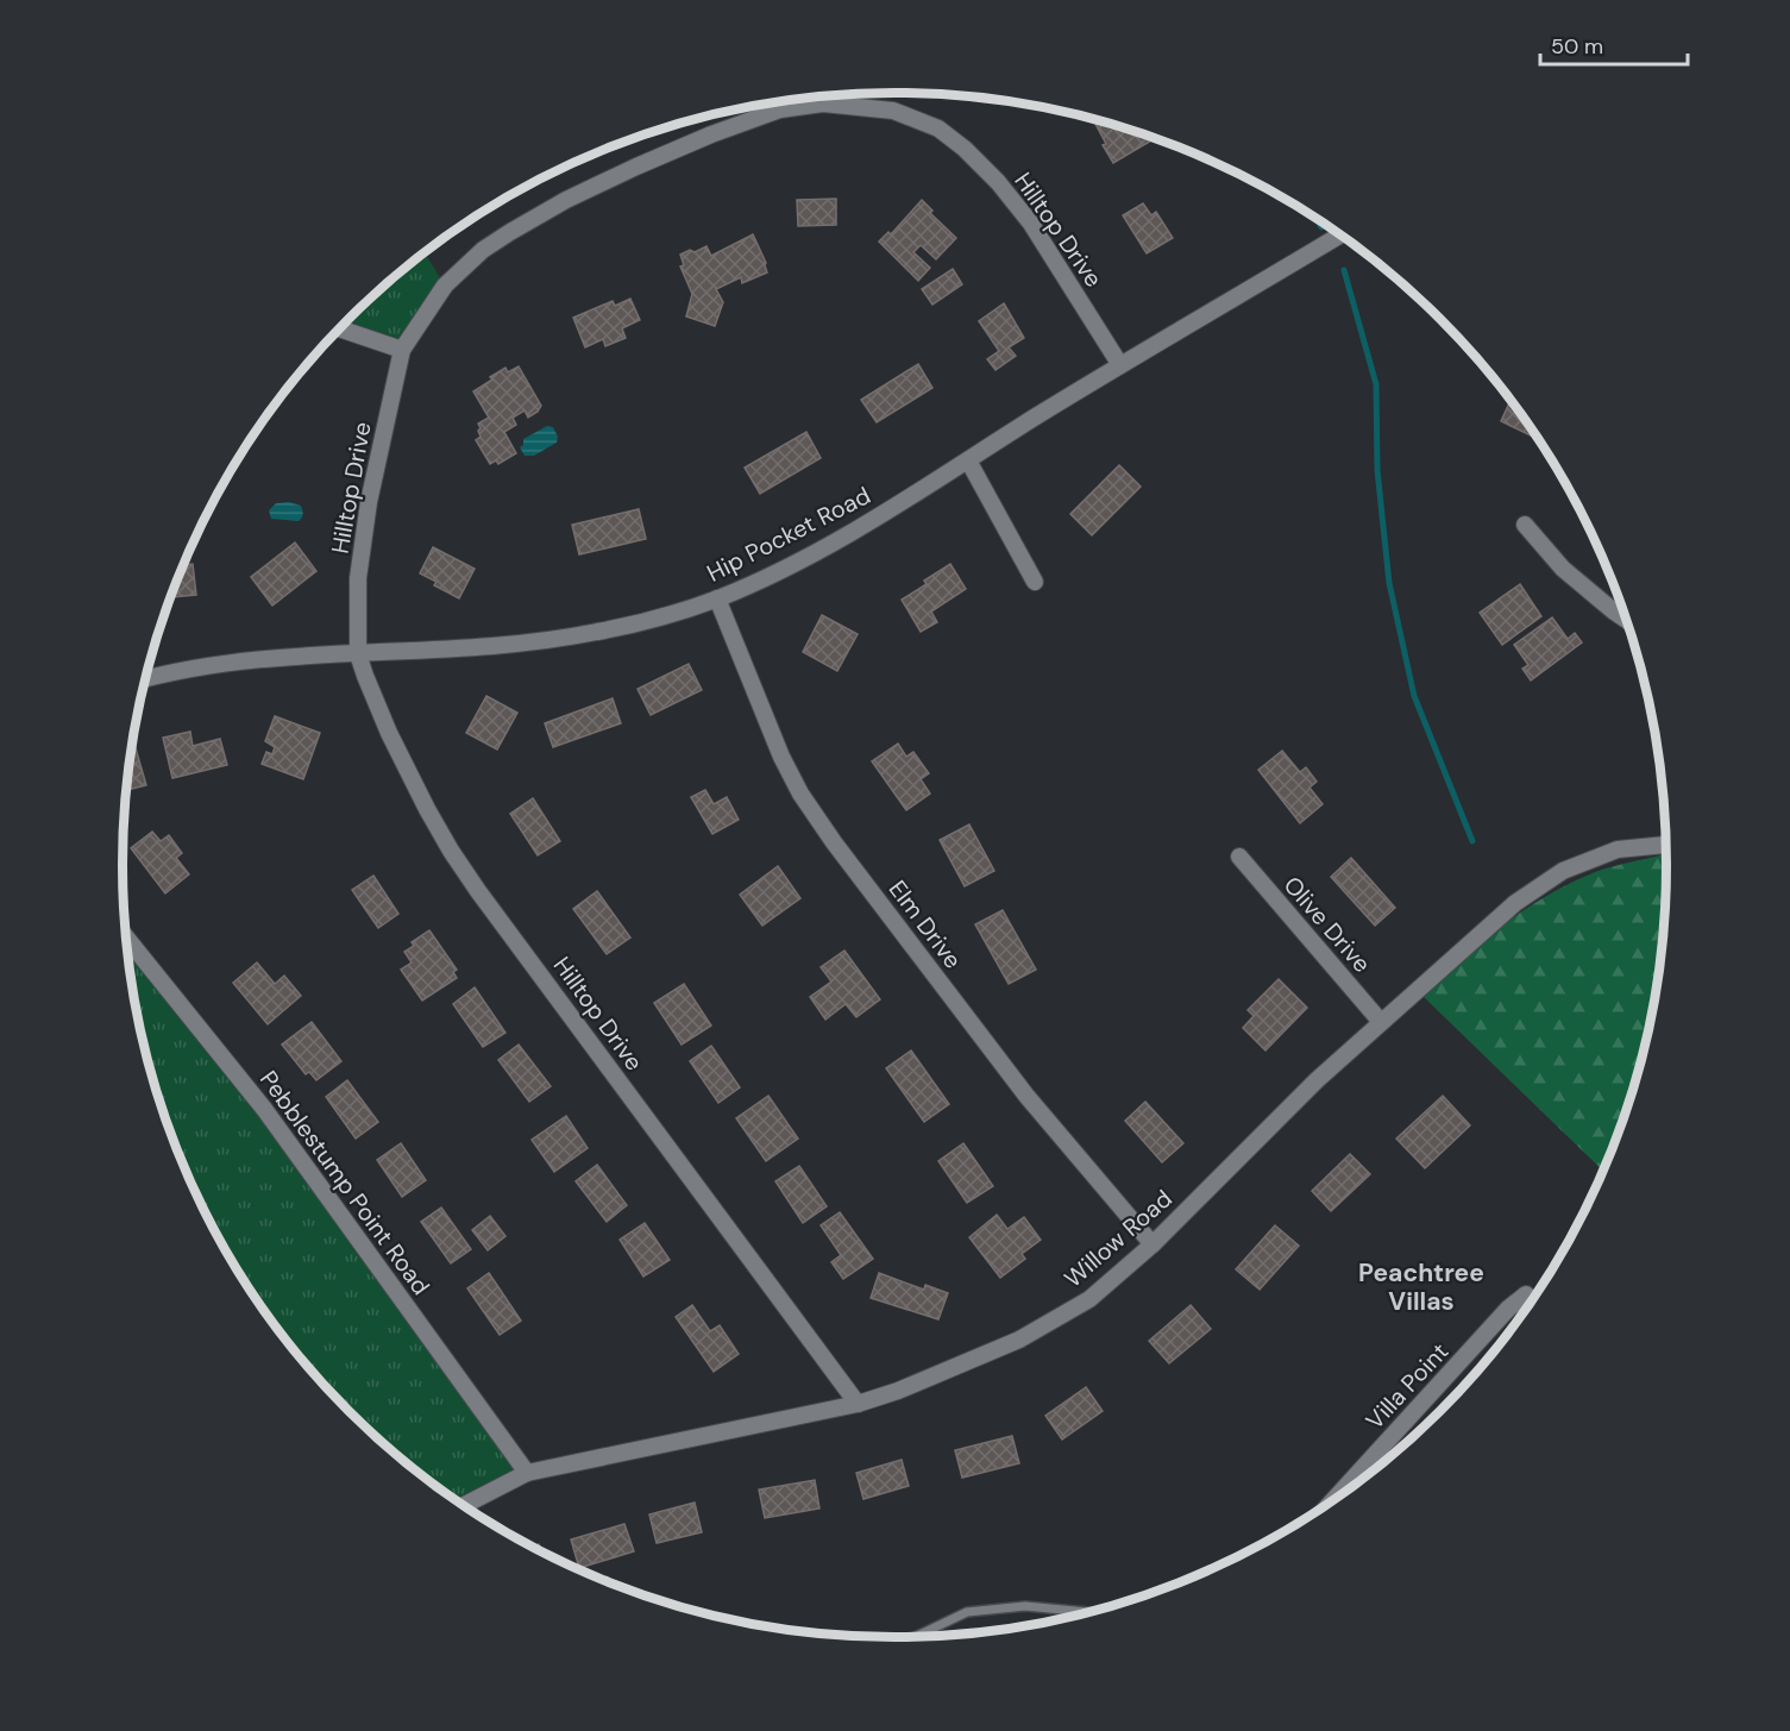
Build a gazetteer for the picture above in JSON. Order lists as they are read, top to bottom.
{
  "streets": {
    "street": [
      "Hilltop Drive",
      "Hip Pocket Road",
      "Elm Drive",
      "Olive Drive",
      "Pebblestump Point Road",
      "Willow Road",
      "Villa Point"
    ]
  },
  "crossings": [
    ["Hilltop Drive", "Hip Pocket Road"],
    ["Hilltop Drive", "Willow Road"],
    ["Hip Pocket Road", "Elm Drive"],
    ["Elm Drive", "Willow Road"],
    ["Olive Drive", "Willow Road"],
    ["Pebblestump Point Road", "Willow Road"]
  ],
  "districts": ["Peachtree Villas"],
  "scale_bar": "50 m"
}
